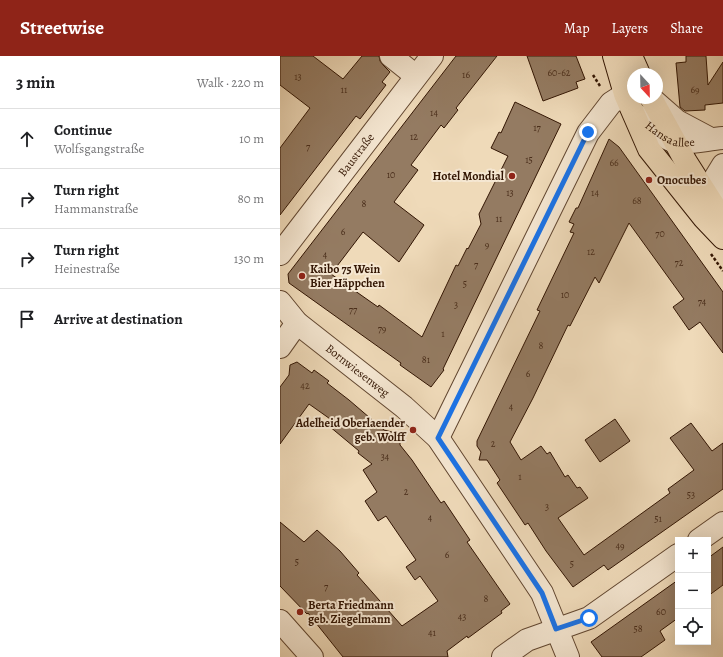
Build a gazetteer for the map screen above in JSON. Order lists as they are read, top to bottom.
{
  "streets": {
    "street": ["Hansaallee", "Baustraße", "Bornwiesenweg"]
  },
  "places": [
    "Hotel Mondial",
    "Onocubes",
    "Kaibo 75 Wein Bier Häppchen",
    "Adelheid Oberlaender geb. Wolff",
    "Berta Friedmann geb. Ziegelmann"
  ],
  "house_numbers": [
    "60-62",
    "16",
    "13",
    "11",
    "69",
    "14",
    "17",
    "12",
    "7",
    "15",
    "66",
    "10",
    "13",
    "14",
    "68",
    "8",
    "11",
    "6",
    "70",
    "9",
    "12",
    "4",
    "72",
    "7",
    "5",
    "10",
    "74",
    "3",
    "77",
    "79",
    "1",
    "8",
    "81",
    "6",
    "42",
    "4",
    "2",
    "34",
    "1",
    "2",
    "53",
    "3",
    "4",
    "51",
    "49",
    "6",
    "5",
    "5",
    "7",
    "8",
    "60",
    "43",
    "58",
    "41"
  ],
  "north": "bottom",
  "page": {
    "header": "Streetwise",
    "nav": ["Map", "Layers", "Share"],
    "heading": ["3 min", "Walk · 220 m"],
    "list": [
      ["Continue", "Wolfsgangstraße", "10 m"],
      ["Turn right", "Hammanstraße", "80 m"],
      ["Turn right", "Heinestraße", "130 m"],
      "Arrive at destination"
    ],
    "map_buttons": ["+", "−"]
  }
}
